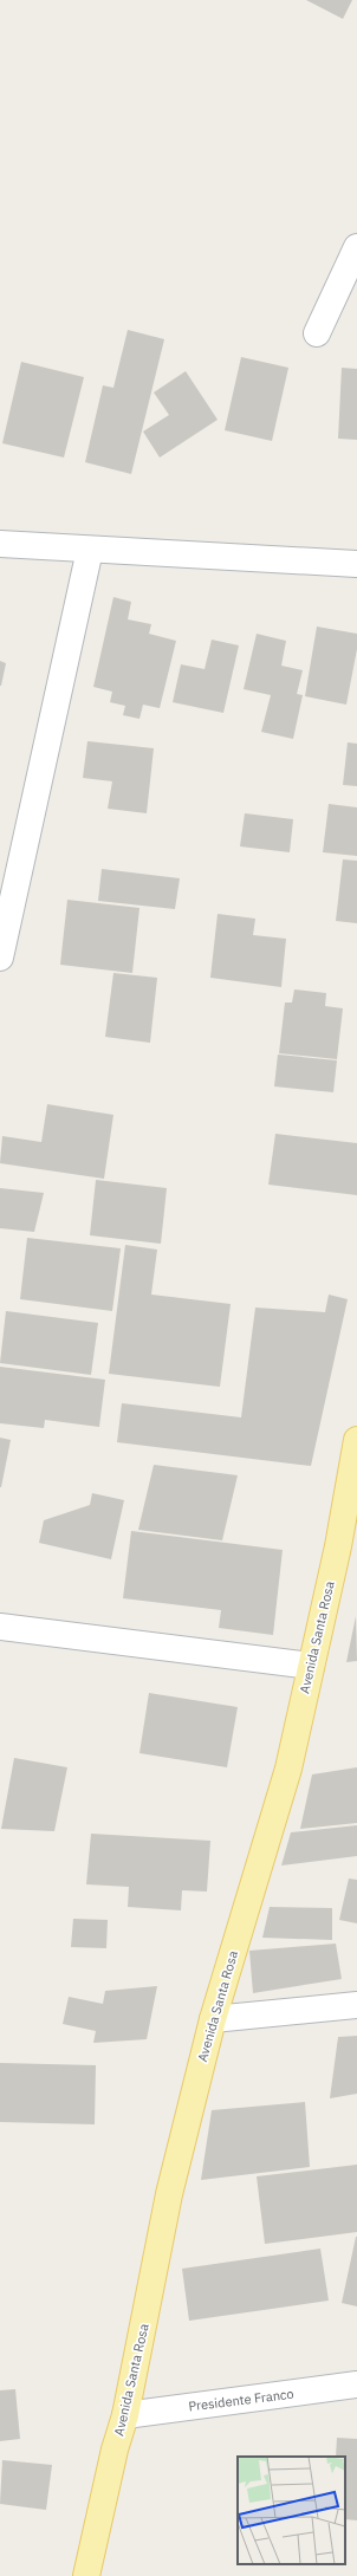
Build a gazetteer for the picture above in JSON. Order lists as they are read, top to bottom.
{
  "streets": {
    "main road": ["Avenida Santa Rosa"],
    "street": ["Presidente Franco"]
  },
  "crossings": [
    ["Avenida Santa Rosa", "Presidente Franco"]
  ]
}
